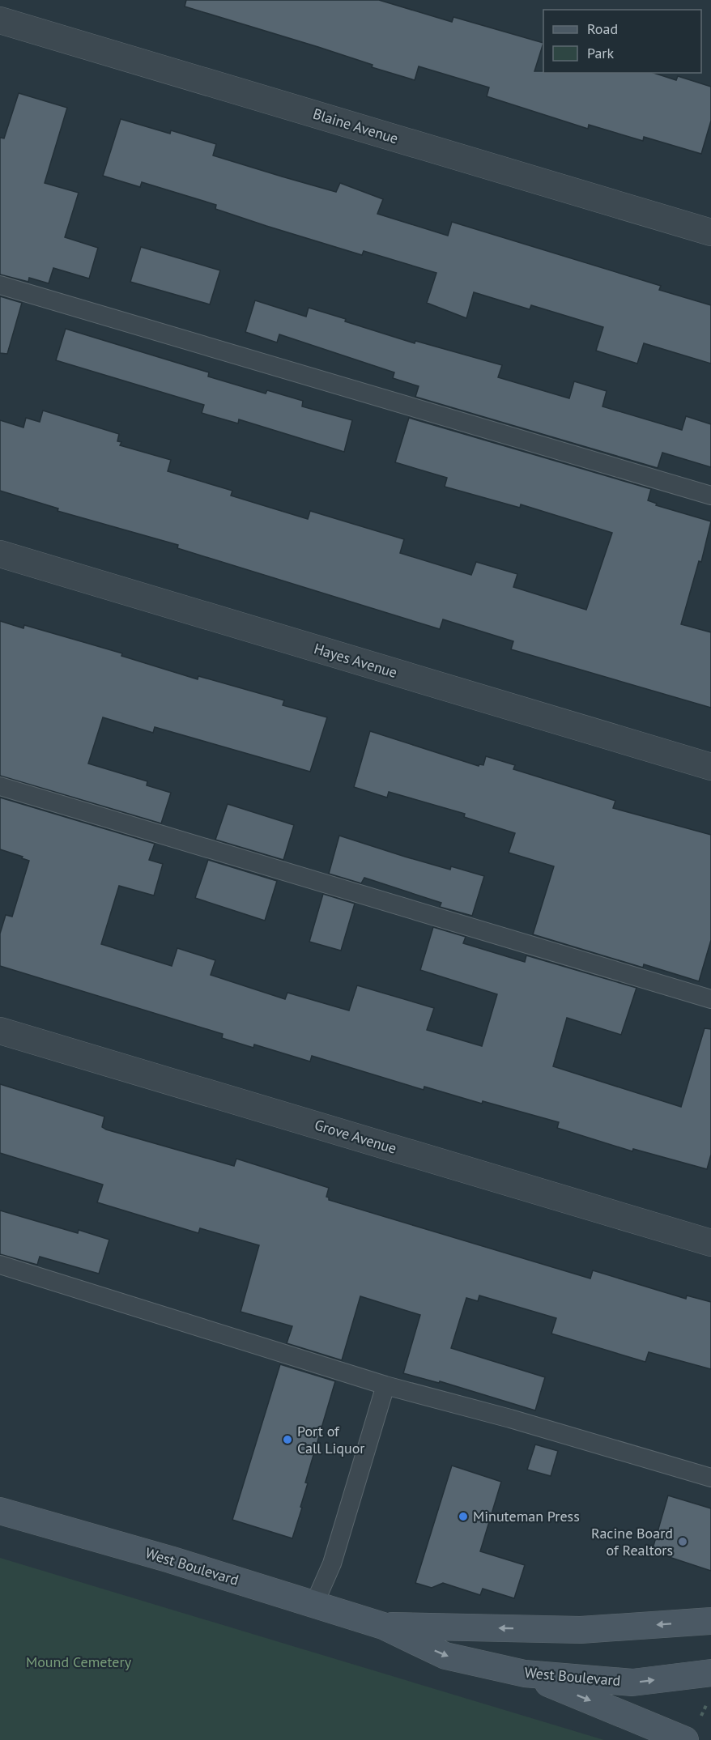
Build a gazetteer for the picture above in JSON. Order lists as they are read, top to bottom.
{
  "streets": {
    "street": [
      "Blaine Avenue",
      "Hayes Avenue",
      "Grove Avenue",
      "West Boulevard"
    ]
  },
  "parks": ["Mound Cemetery"],
  "places": ["Port of Call Liquor", "Minuteman Press", "Racine Board of Realtors"],
  "legend": ["Road", "Park"]
}
